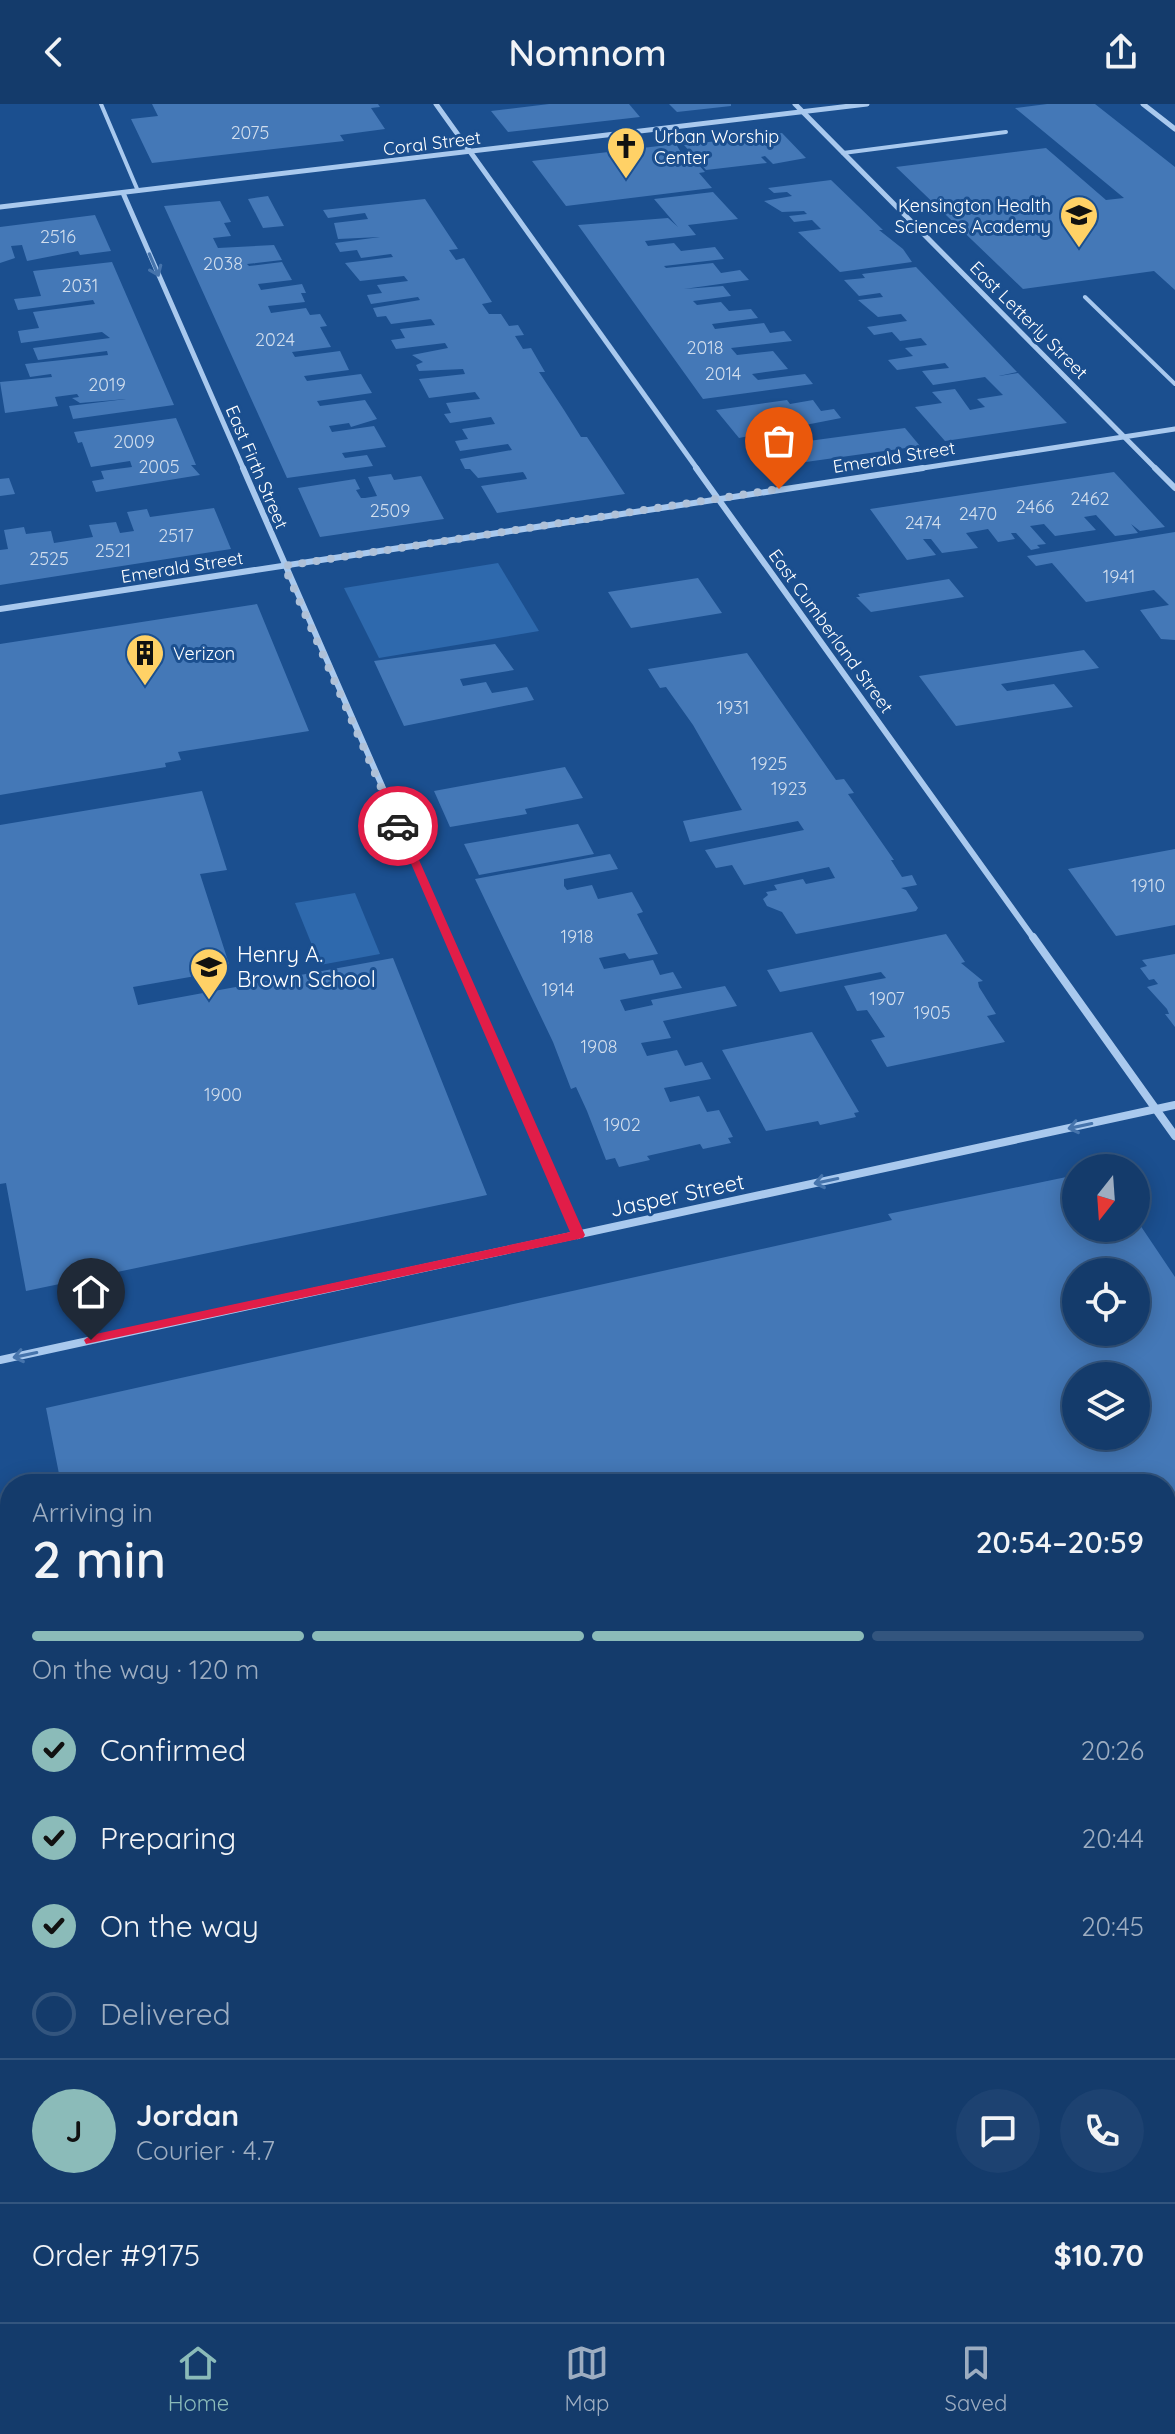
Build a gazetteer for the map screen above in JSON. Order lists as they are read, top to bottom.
{
  "streets": {
    "street": [
      "Coral Street",
      "East Letterly Street",
      "Emerald Street",
      "East Firth Street",
      "East Cumberland Street",
      "Jasper Street"
    ]
  },
  "crossings": [
    ["Coral Street", "East Letterly Street"],
    ["Coral Street", "East Firth Street"],
    ["Coral Street", "East Cumberland Street"],
    ["East Letterly Street", "Emerald Street"],
    ["Emerald Street", "East Firth Street"],
    ["Emerald Street", "East Cumberland Street"],
    ["East Firth Street", "Jasper Street"],
    ["East Cumberland Street", "Jasper Street"]
  ],
  "one_way": ["East Firth Street", "Jasper Street"],
  "places": {
    "church": ["Urban Worship Center"],
    "school or university": ["Kensington Health Sciences Academy", "Henry A. Brown School"],
    "building": ["Verizon"]
  },
  "house_numbers": [
    "2075",
    "2516",
    "2038",
    "2031",
    "2024",
    "2018",
    "2014",
    "2019",
    "2009",
    "2005",
    "2462",
    "2466",
    "2509",
    "2470",
    "2474",
    "2517",
    "2521",
    "2525",
    "1941",
    "1931",
    "1925",
    "1923",
    "1910",
    "1918",
    "1914",
    "1907",
    "1905",
    "1908",
    "1900",
    "1902"
  ],
  "north": "bottom",
  "page": {
    "header": "Nomnom",
    "heading": ["2 min", "Arriving in", "20:54–20:59"],
    "panel": [
      "Jordan",
      "Courier · 4.7",
      "Order #9175",
      "$10.70"
    ],
    "bar": "On the way · 120 m",
    "list": [
      ["Confirmed", "20:26"],
      ["Preparing", "20:44"],
      ["On the way", "20:45"],
      "Delivered"
    ],
    "round": "J",
    "tabs": ["Home", "Map", "Saved"]
  }
}
